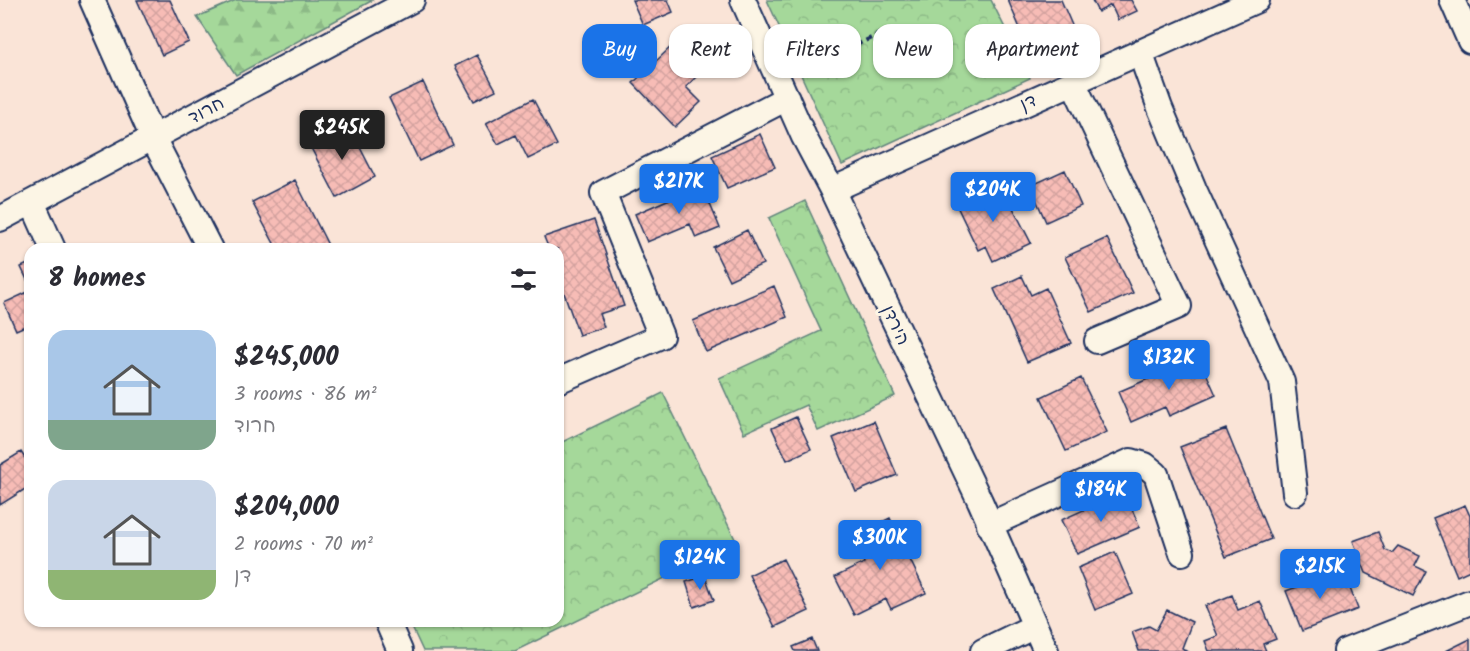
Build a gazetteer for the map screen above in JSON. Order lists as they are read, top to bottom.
{
  "streets": {
    "street": ["דן", "חרוד", "הירדן"]
  },
  "crossings": [
    ["דן", "הירדן"]
  ],
  "page": {
    "chip": [
      "Buy",
      "Rent",
      "Filters",
      "New",
      "Apartment"
    ],
    "price": [
      "$245K",
      "$217K",
      "$204K",
      "$132K",
      "$184K",
      "$300K",
      "$124K",
      "$215K"
    ],
    "heading": "8 homes",
    "list": [
      {
        "name": "$245,000",
        "note": "3 rooms · 86 m² · חרוד"
      },
      {
        "name": "$204,000",
        "note": "2 rooms · 70 m² · דן"
      }
    ]
  }
}
